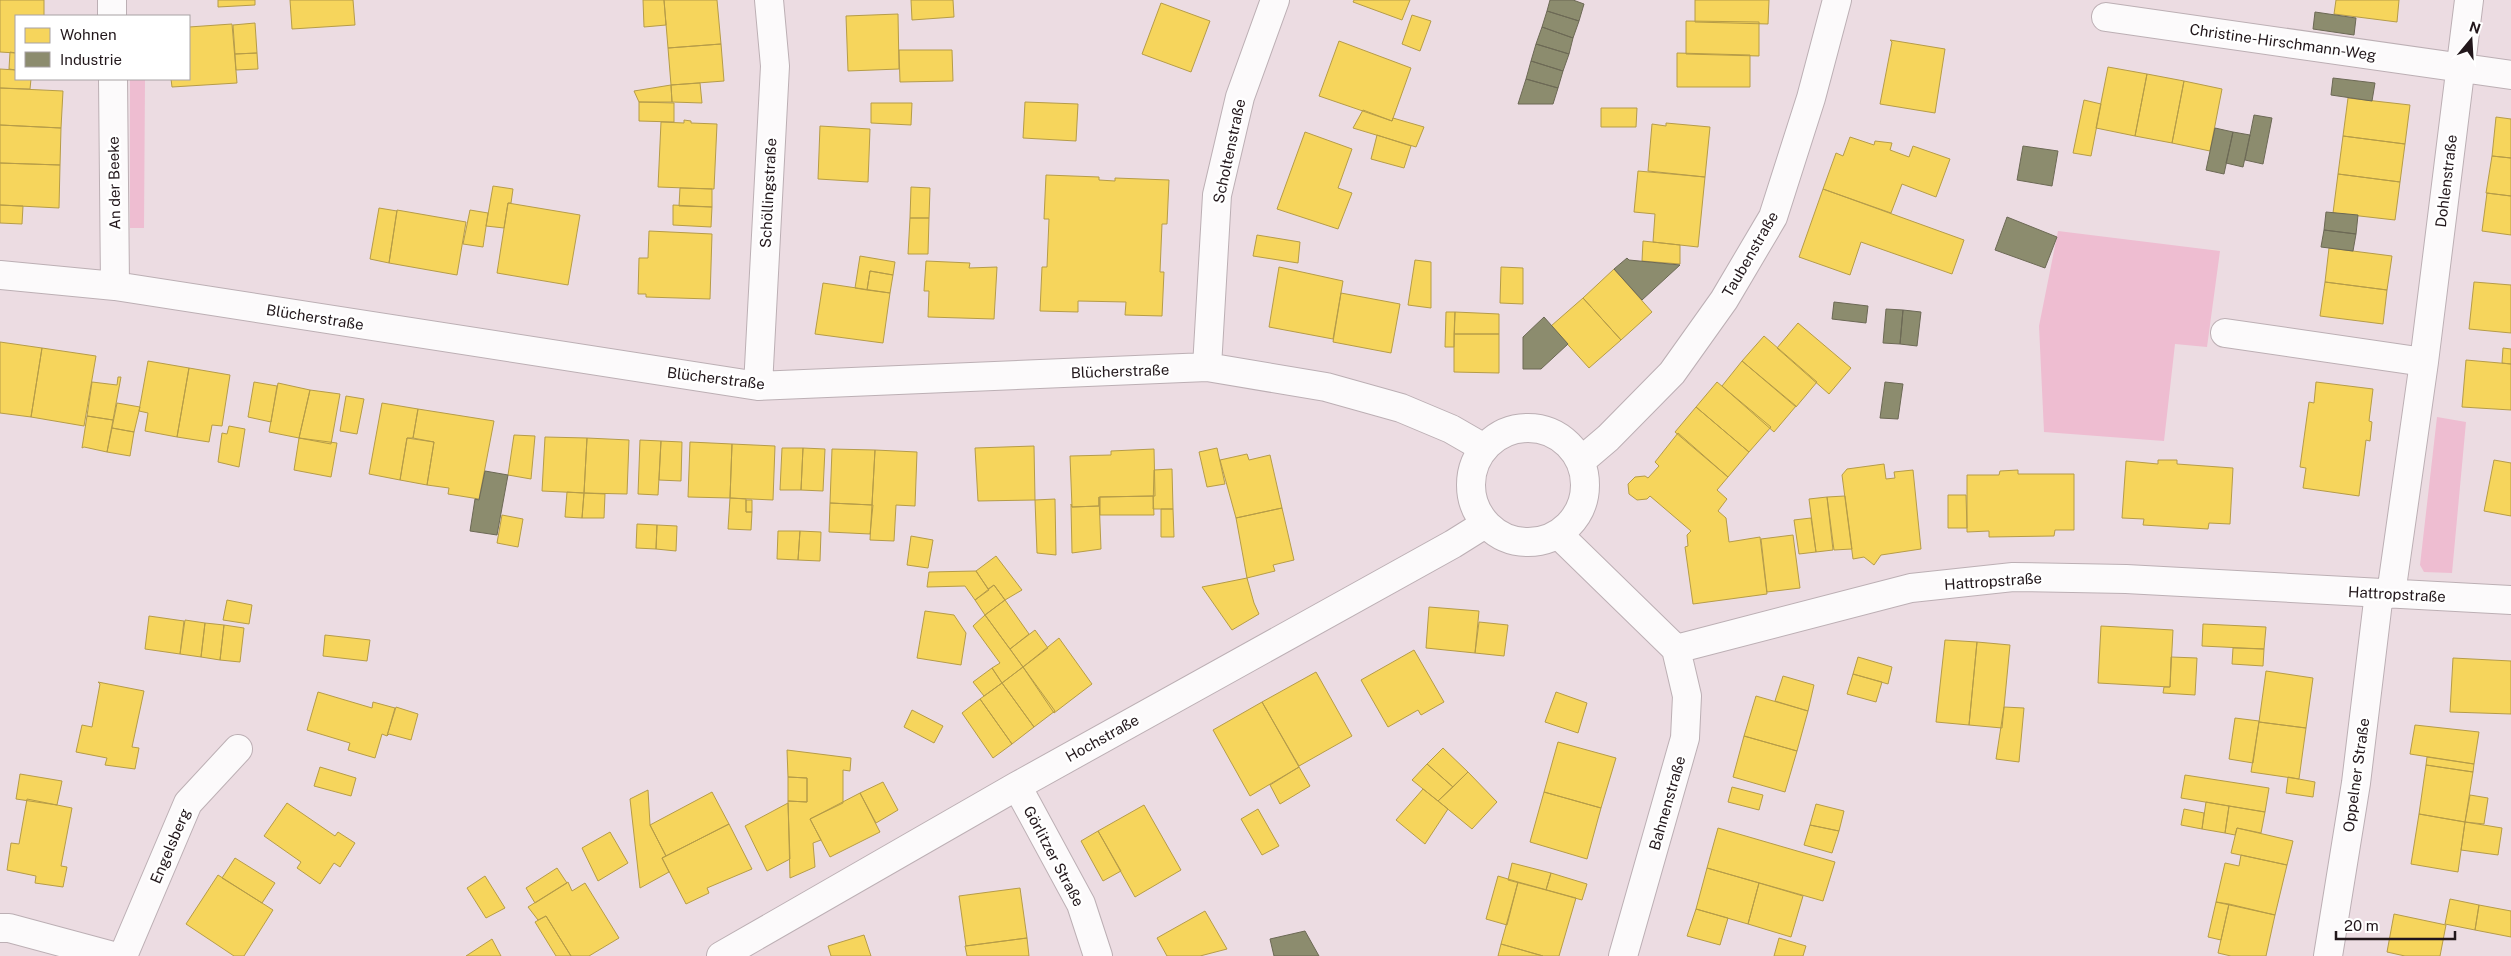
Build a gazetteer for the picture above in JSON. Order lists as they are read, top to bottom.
{
  "streets": {
    "street": [
      "Christine-Hirschmann-Weg",
      "Scholtenstraße",
      "Dohlenstraße",
      "An der Beeke",
      "Schöllingstraße",
      "Taubenstraße",
      "Blücherstraße",
      "Hattropstraße",
      "Hochstraße",
      "Oppelner Straße",
      "Bahnenstraße",
      "Engelsberg",
      "Görlitzer Straße"
    ]
  },
  "crossings": [
    ["Christine-Hirschmann-Weg", "Dohlenstraße"],
    ["Scholtenstraße", "Blücherstraße"],
    ["Dohlenstraße", "Hattropstraße"],
    ["Dohlenstraße", "Oppelner Straße"],
    ["An der Beeke", "Blücherstraße"],
    ["Schöllingstraße", "Blücherstraße"],
    ["Taubenstraße", "Blücherstraße"],
    ["Taubenstraße", "Hochstraße"],
    ["Blücherstraße", "Hochstraße"],
    ["Hattropstraße", "Oppelner Straße"],
    ["Hattropstraße", "Bahnenstraße"],
    ["Hochstraße", "Görlitzer Straße"]
  ],
  "legend": ["Wohnen", "Industrie"],
  "scale_bar": "20 m",
  "north": "top"
}
